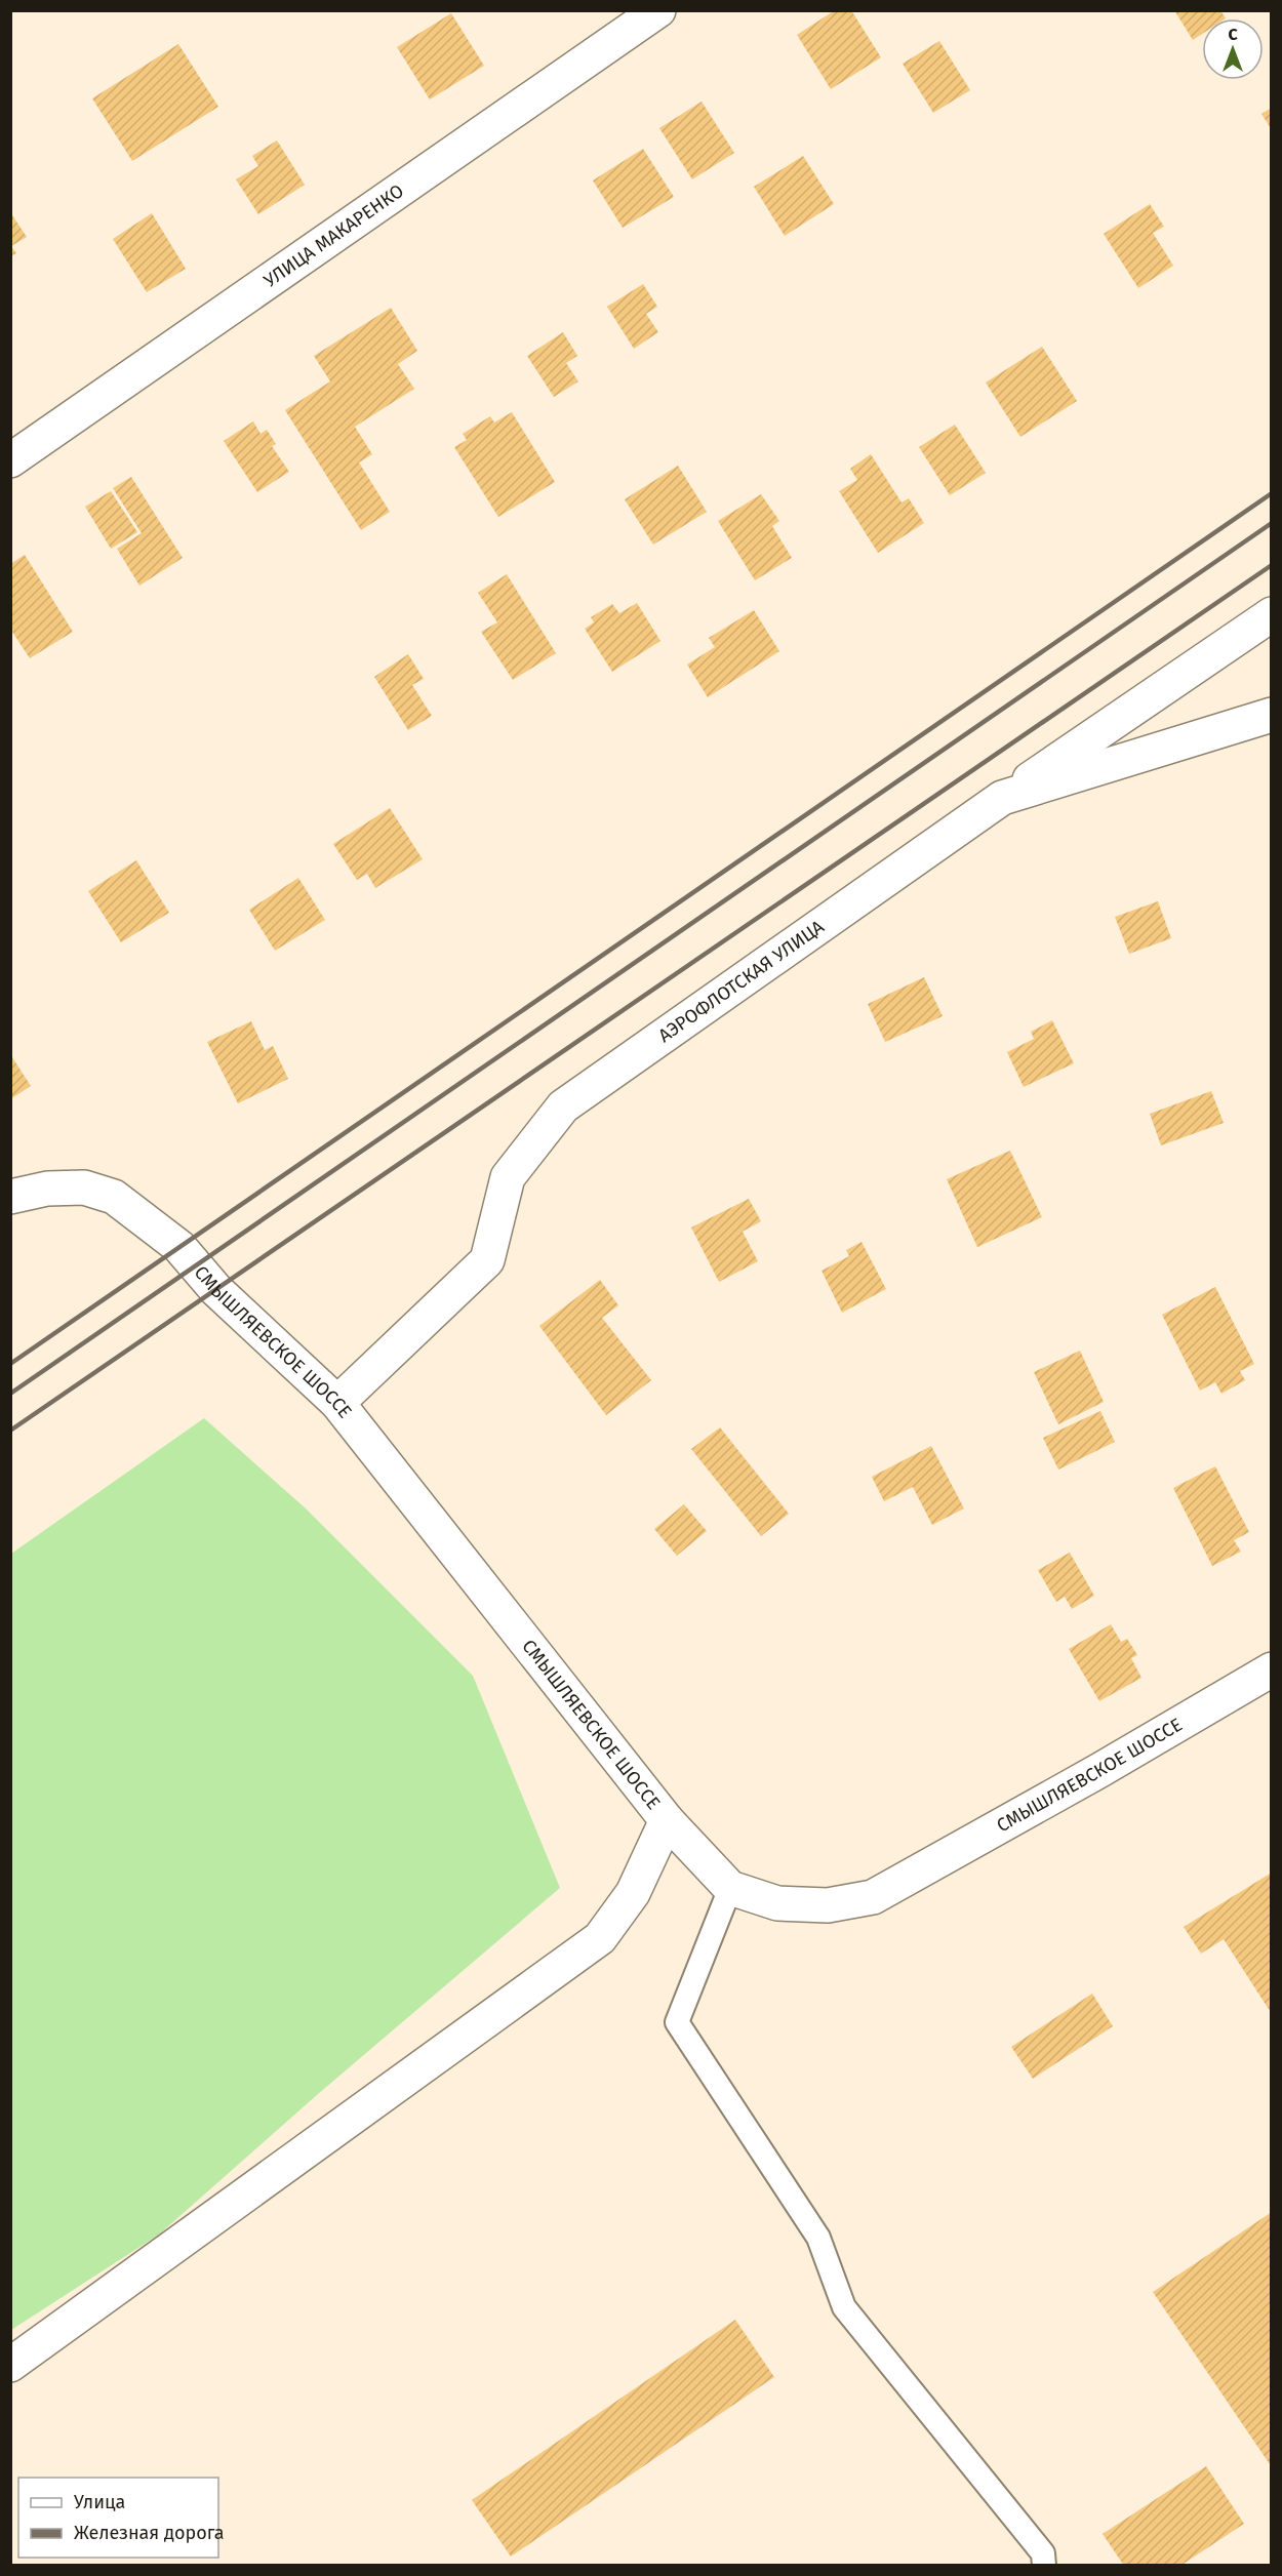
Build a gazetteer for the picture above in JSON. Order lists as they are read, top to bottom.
{
  "streets": {
    "street": ["УЛИЦА МАКАРЕНКО", "АЭРОФЛОТСКАЯ УЛИЦА", "СМЫШЛЯЕВСКОЕ ШОССЕ"]
  },
  "crossings": [
    ["АЭРОФЛОТСКАЯ УЛИЦА", "СМЫШЛЯЕВСКОЕ ШОССЕ"]
  ],
  "legend": ["Улица", "Железная дорога"],
  "north": "top"
}
